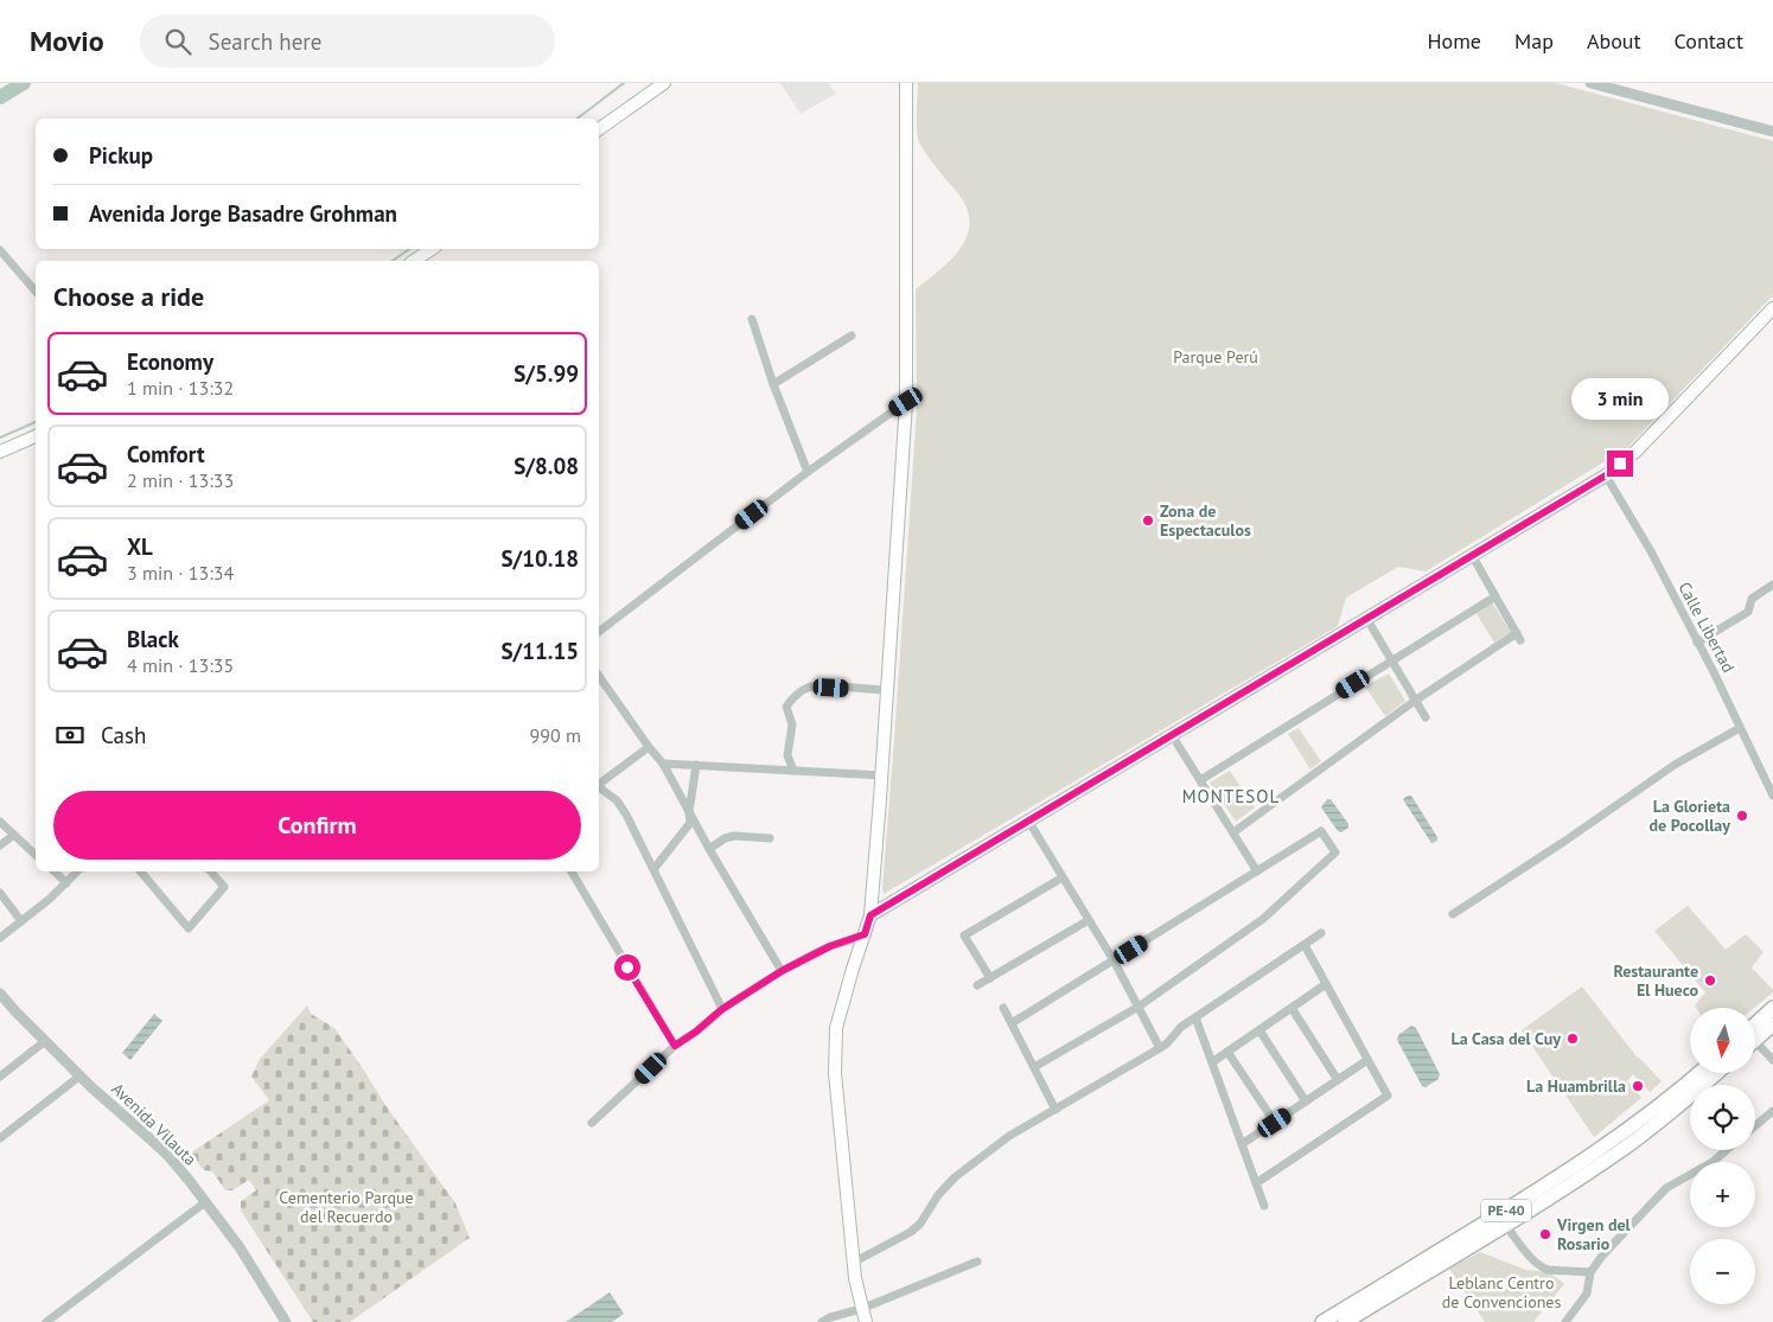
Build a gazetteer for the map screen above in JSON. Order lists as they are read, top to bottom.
{
  "streets": {
    "highway": ["PE-40"],
    "street": ["Calle Libertad", "Avenida Vilauta"]
  },
  "districts": ["MONTESOL"],
  "parks": ["Parque Perú", "Cementerio Parque del Recuerdo", "Leblanc Centro de Convenciones"],
  "places": [
    "Zona de Espectaculos",
    "La Glorieta de Pocollay",
    "Restaurante El Hueco",
    "La Casa del Cuy",
    "La Huambrilla",
    "Virgen del Rosario"
  ],
  "north": "bottom",
  "page": {
    "header": "Movio",
    "search": "Search here",
    "nav": [
      "Home",
      "Map",
      "About",
      "Contact"
    ],
    "banner": ["Pickup", "Avenida Jorge Basadre Grohman"],
    "heading": "Choose a ride",
    "list": [
      {
        "name": "Economy",
        "note": "1 min · 13:32",
        "value": "S/5.99"
      },
      {
        "name": "Comfort",
        "note": "2 min · 13:33",
        "value": "S/8.08"
      },
      {
        "name": "XL",
        "note": "3 min · 13:34",
        "value": "S/10.18"
      },
      {
        "name": "Black",
        "note": "4 min · 13:35",
        "value": "S/11.15"
      }
    ],
    "bubble": "3 min",
    "pay": ["Cash", "990 m"],
    "buttons": "Confirm",
    "map_buttons": ["+", "−"]
  }
}
